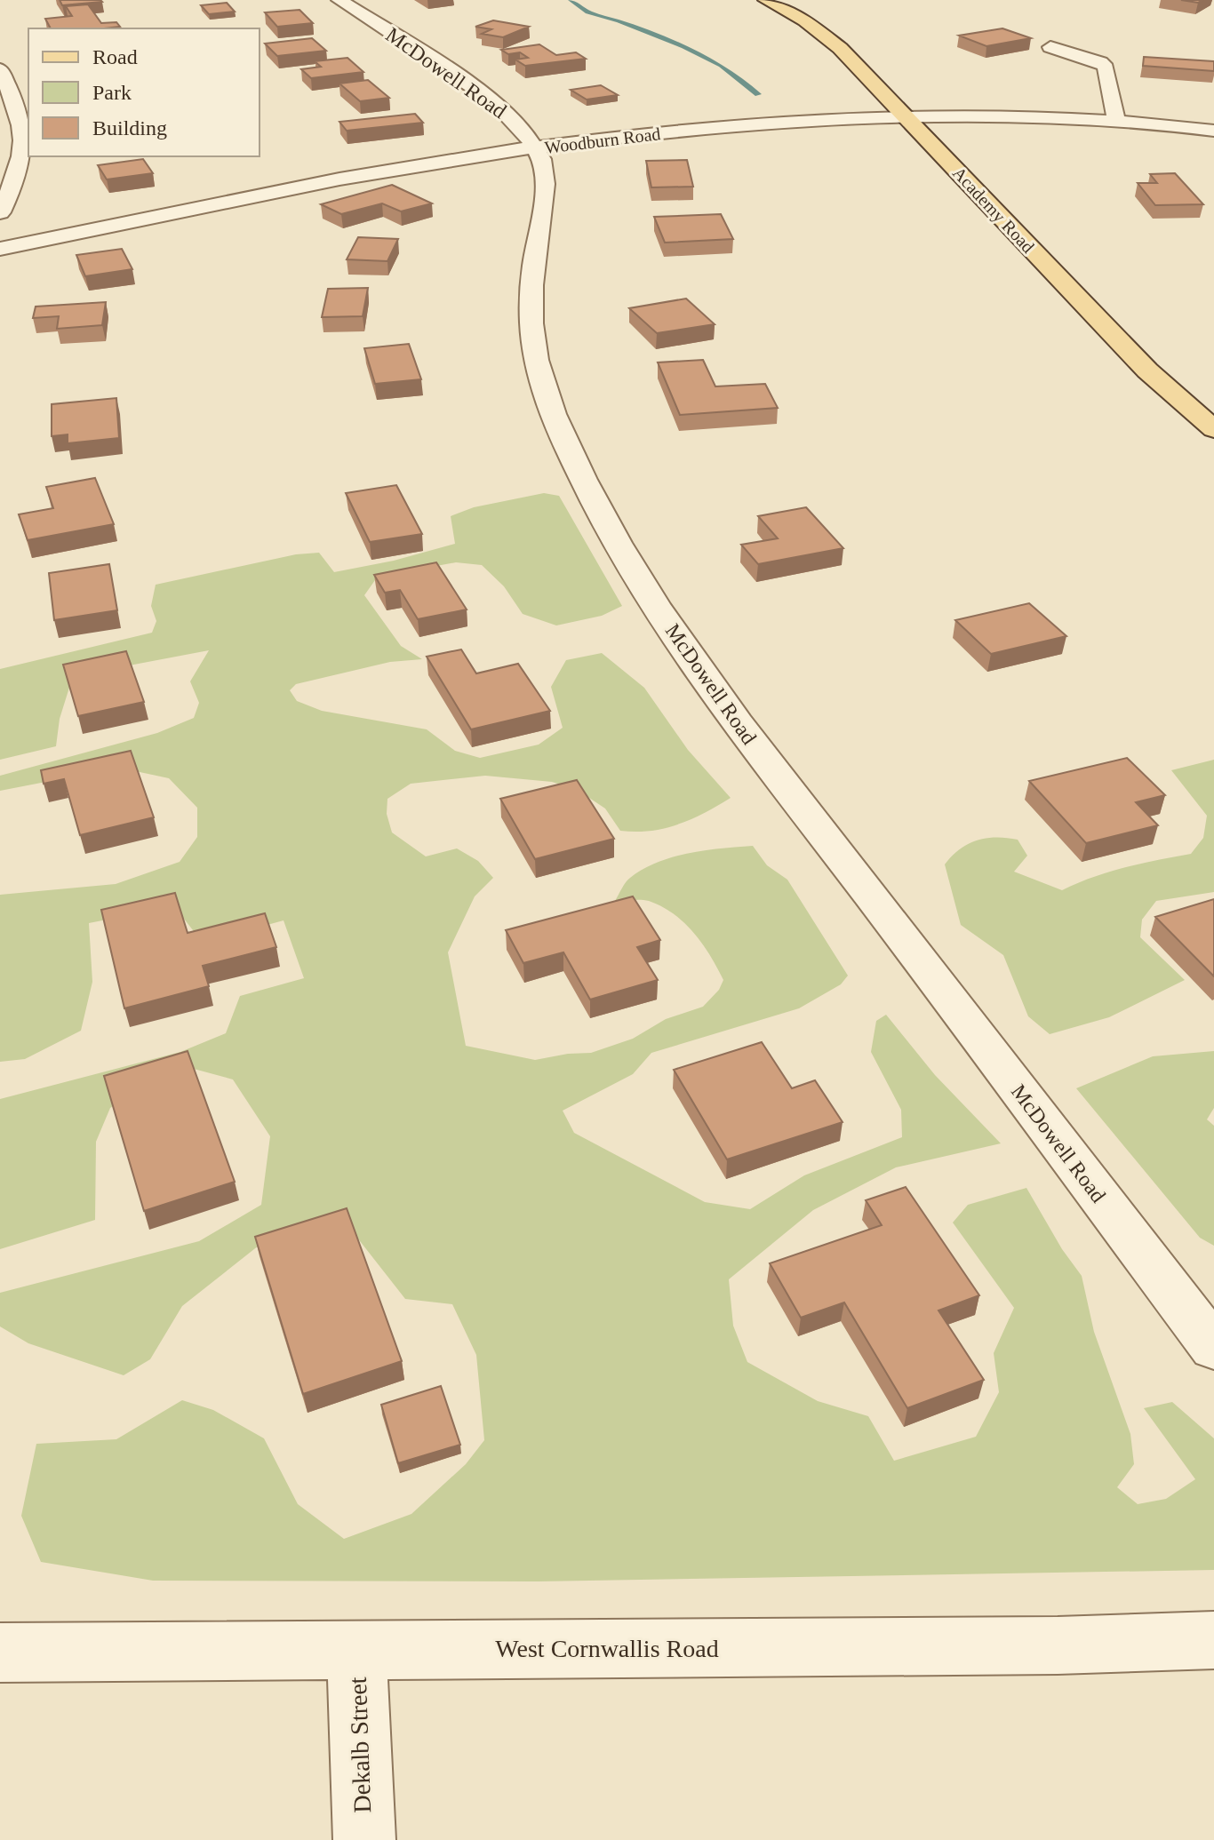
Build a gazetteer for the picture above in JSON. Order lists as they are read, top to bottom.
{
  "streets": {
    "main road": ["Academy Road"],
    "street": [
      "McDowell Road",
      "Woodburn Road",
      "West Cornwallis Road",
      "Dekalb Street"
    ]
  },
  "crossings": [
    ["McDowell Road", "Woodburn Road"],
    ["Woodburn Road", "Academy Road"],
    ["West Cornwallis Road", "Dekalb Street"]
  ],
  "legend": ["Road", "Park", "Building"]
}
